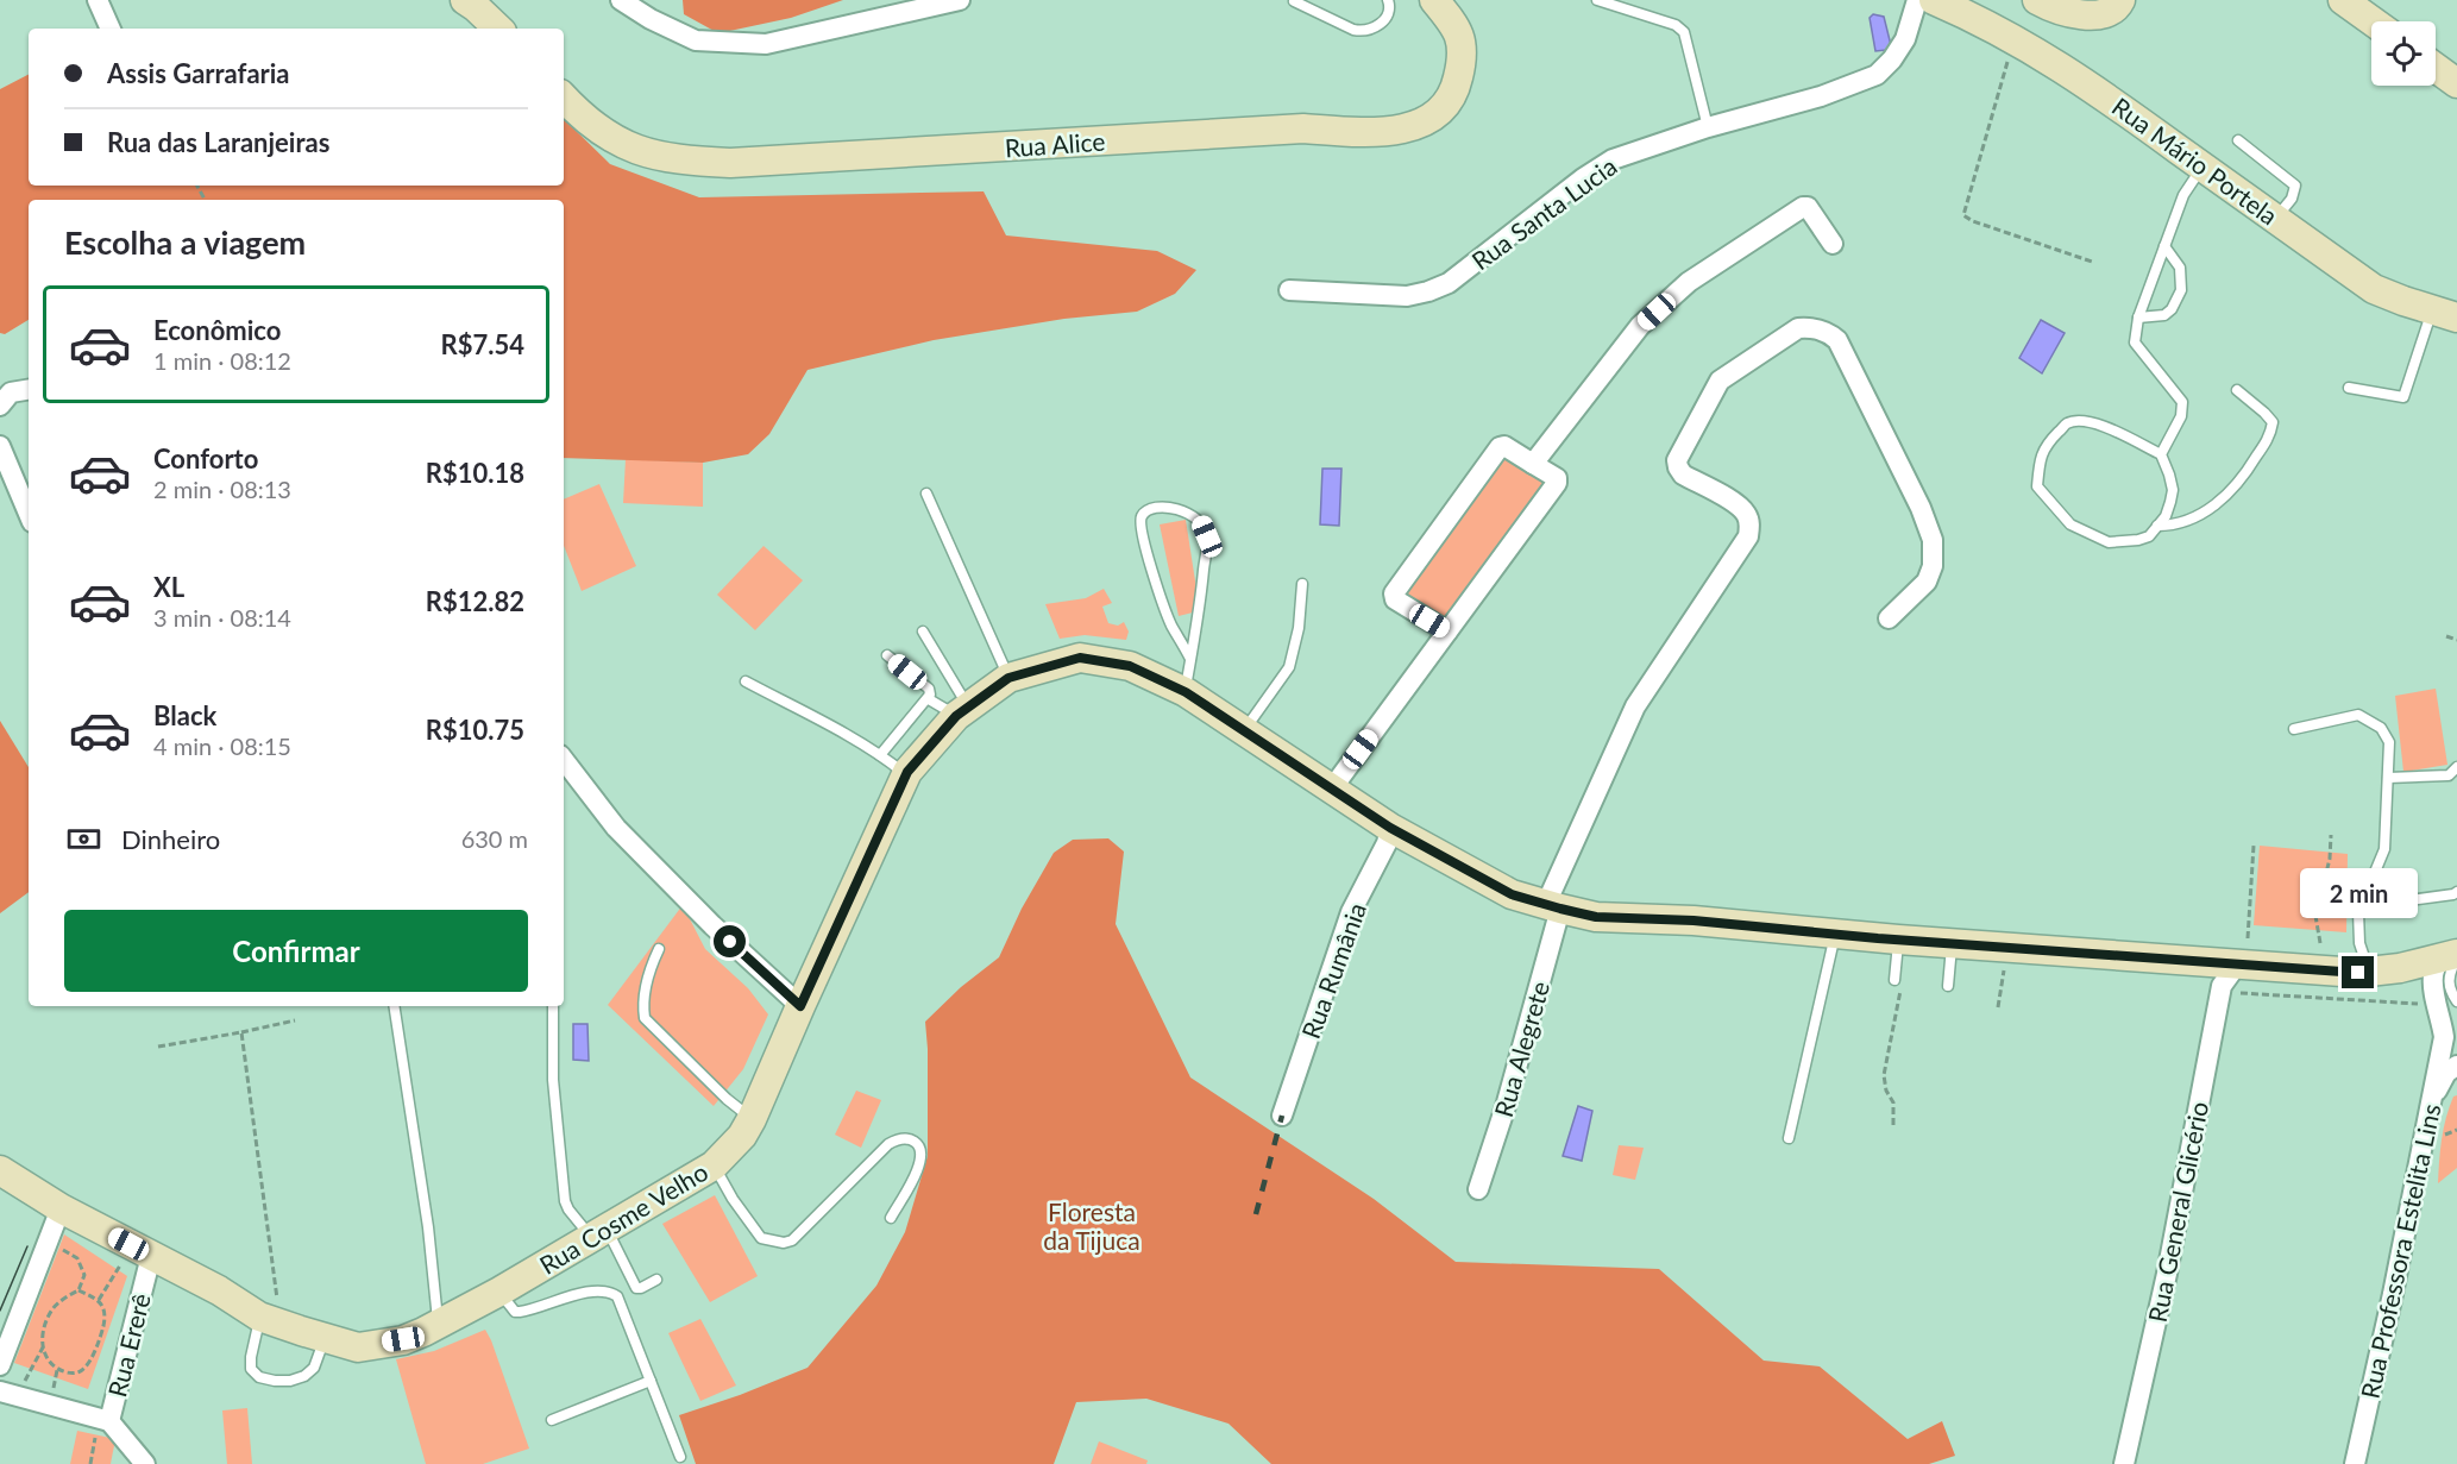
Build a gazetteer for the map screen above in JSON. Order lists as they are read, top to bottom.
{
  "streets": {
    "main road": ["Rua Alice", "Rua Mário Portela", "Rua Cosme Velho"],
    "street": [
      "Rua Santa Lucia",
      "Rua Rumânia",
      "Rua Alegrete",
      "Rua General Glicério",
      "Rua Professora Estelita Lins",
      "Rua Ererê"
    ]
  },
  "crossings": [
    ["Rua Rumânia", "Rua Cosme Velho"],
    ["Rua Alegrete", "Rua Cosme Velho"],
    ["Rua General Glicério", "Rua Cosme Velho"],
    ["Rua Cosme Velho", "Rua Professora Estelita Lins"],
    ["Rua Cosme Velho", "Rua Ererê"]
  ],
  "parks": ["Floresta da Tijuca"],
  "page": {
    "banner": ["Assis Garrafaria", "Rua das Laranjeiras"],
    "heading": "Escolha a viagem",
    "list": [
      {
        "name": "Econômico",
        "note": "1 min · 08:12",
        "value": "R$7.54"
      },
      {
        "name": "Conforto",
        "note": "2 min · 08:13",
        "value": "R$10.18"
      },
      {
        "name": "XL",
        "note": "3 min · 08:14",
        "value": "R$12.82"
      },
      {
        "name": "Black",
        "note": "4 min · 08:15",
        "value": "R$10.75"
      }
    ],
    "pay": ["Dinheiro", "630 m"],
    "bubble": "2 min",
    "buttons": "Confirmar"
  }
}
